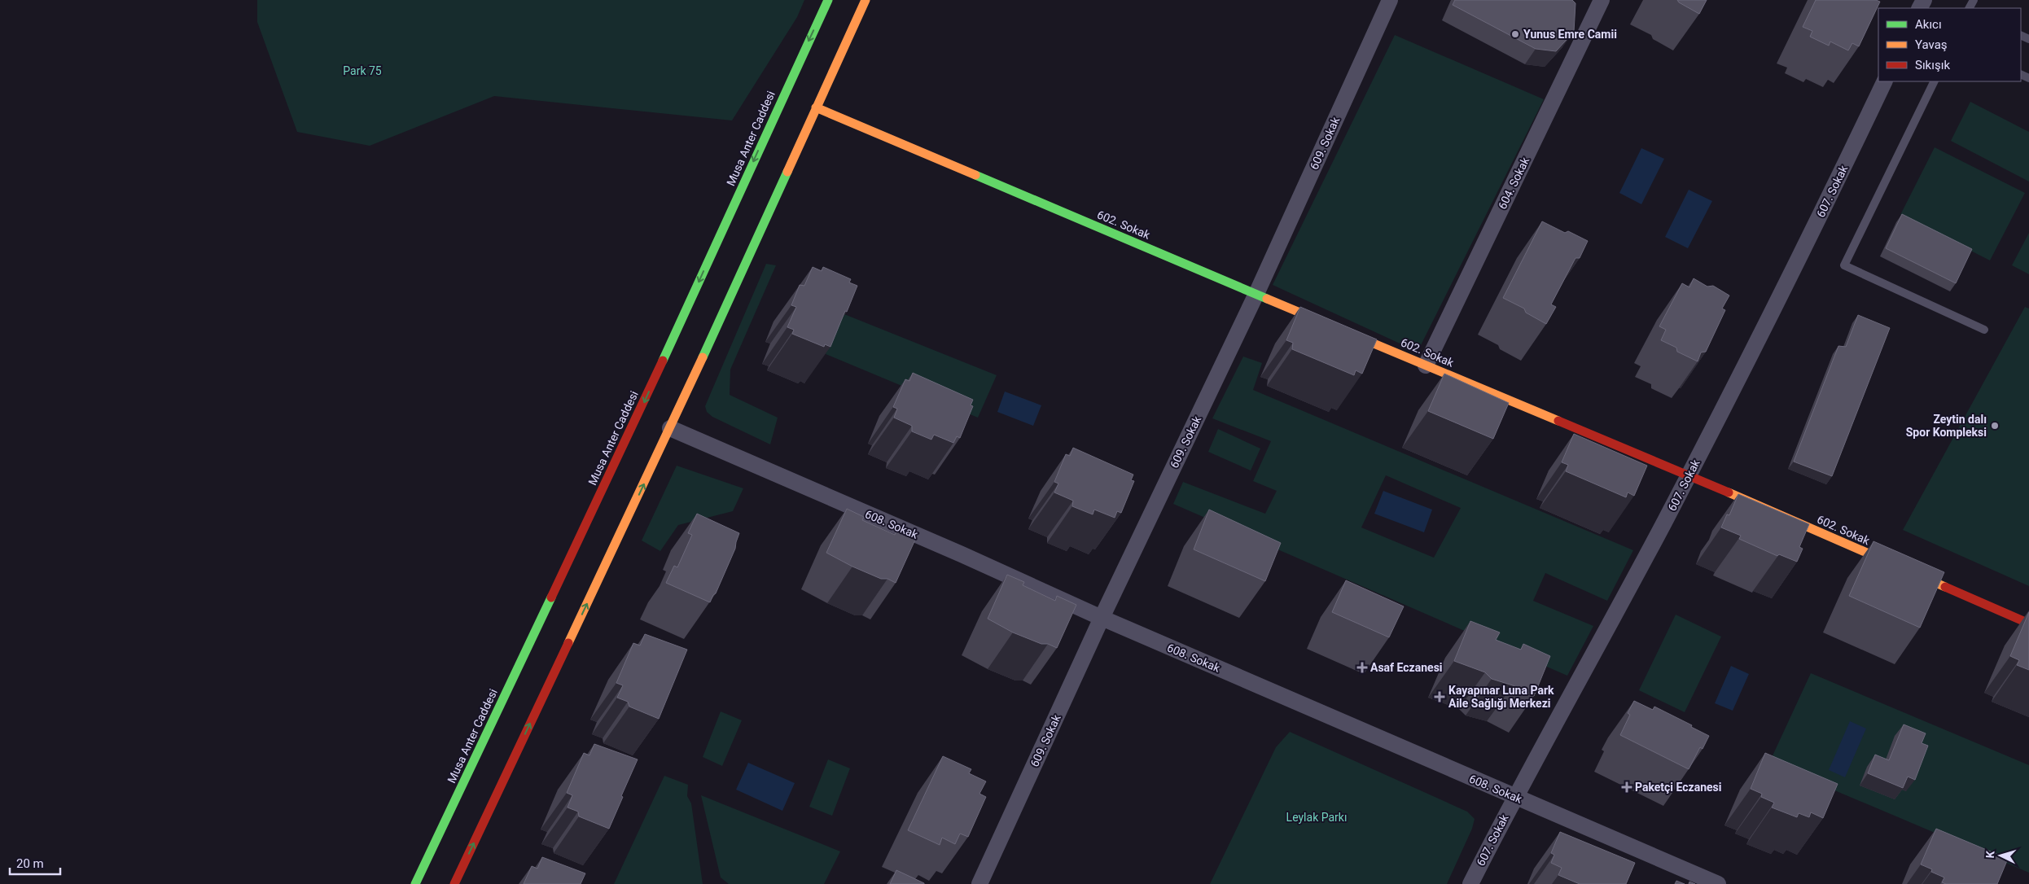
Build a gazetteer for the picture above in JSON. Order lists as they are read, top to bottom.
{
  "streets": {
    "main road": ["Musa Anter Caddesi", "602. Sokak"],
    "street": [
      "609. Sokak",
      "604. Sokak",
      "607. Sokak",
      "608. Sokak"
    ]
  },
  "crossings": [
    ["609. Sokak", "602. Sokak"],
    ["609. Sokak", "608. Sokak"],
    ["604. Sokak", "602. Sokak"],
    ["607. Sokak", "602. Sokak"],
    ["607. Sokak", "608. Sokak"]
  ],
  "parks": ["Park 75", "Leylak Parkı"],
  "places": {
    "other": ["Yunus Emre Camii", "Zeytin dalı Spor Kompleksi"],
    "health": ["Asaf Eczanesi", "Kayapınar Luna Park Aile Sağlığı Merkezi", "Paketçi Eczanesi"]
  },
  "legend": ["Akıcı", "Yavaş", "Sıkışık"],
  "scale_bar": "20 m",
  "north": "left"
}
